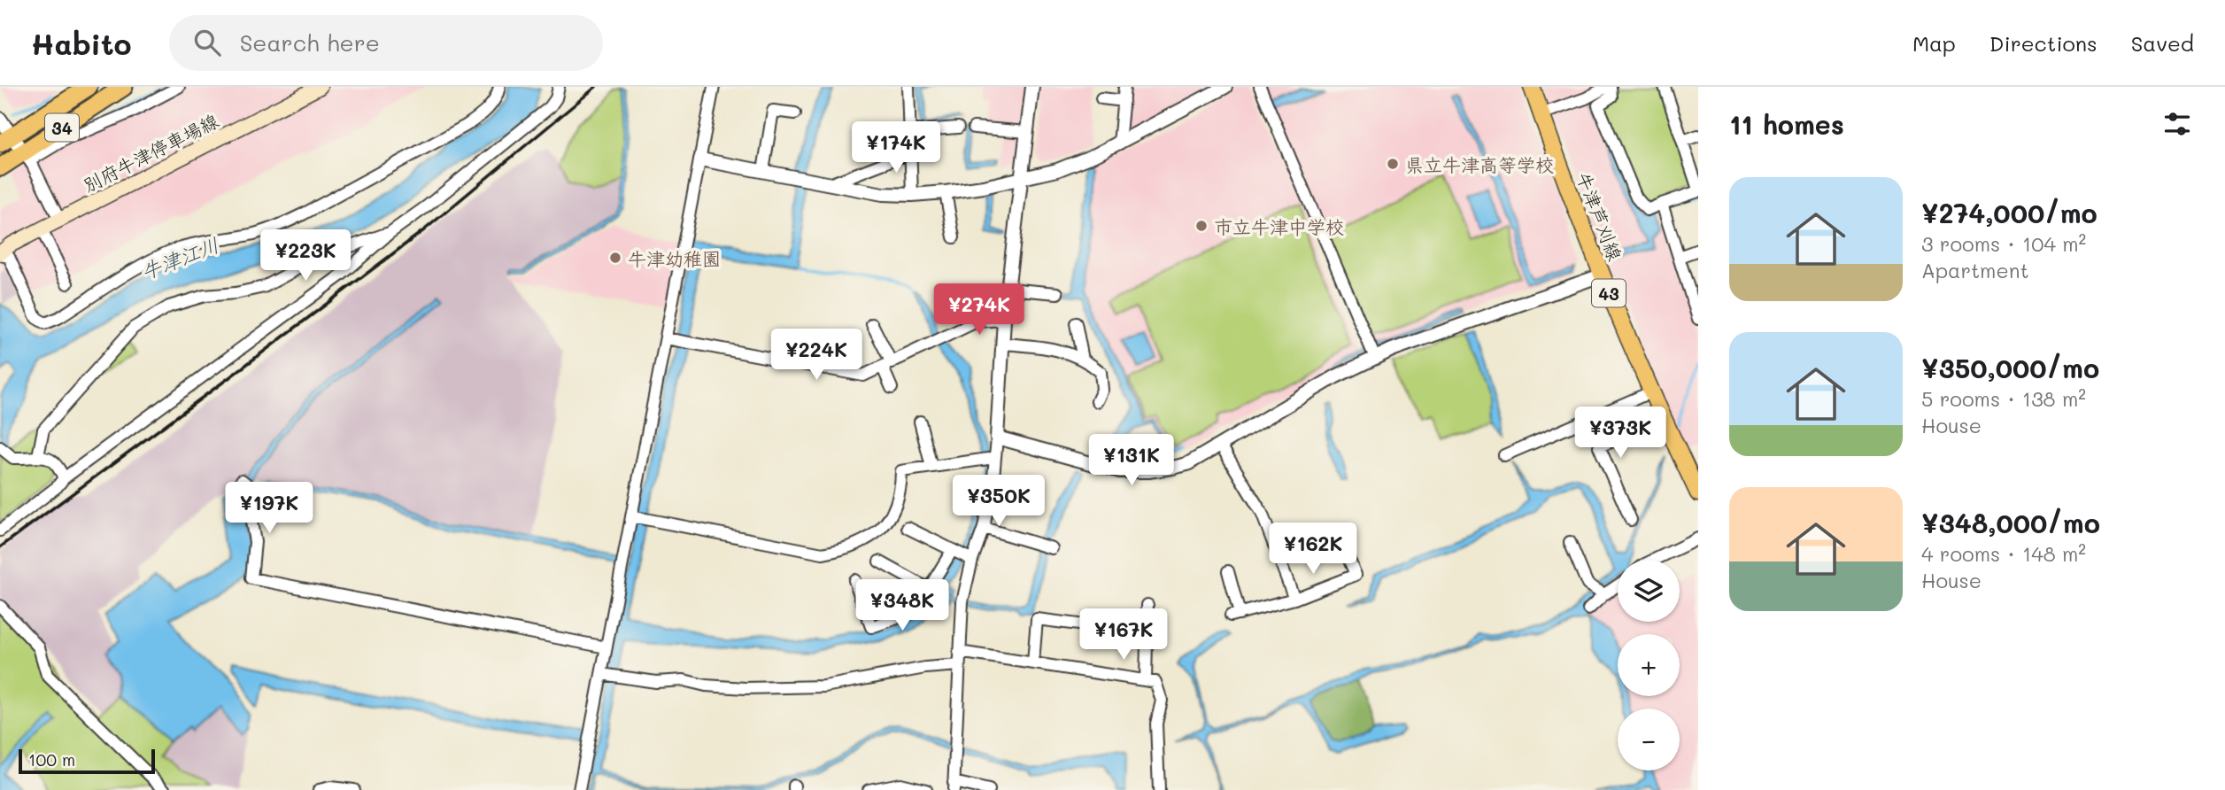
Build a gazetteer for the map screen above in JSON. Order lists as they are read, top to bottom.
{
  "streets": {
    "highway": ["34"],
    "main road": ["別府牛津停車場線", "牛津芦刈線", "43"]
  },
  "water": ["牛津江川"],
  "places": ["県立牛津高等学校", "市立牛津中学校", "牛津幼稚園"],
  "scale_bar": "100 m",
  "page": {
    "header": "Habito",
    "search": "Search here",
    "nav": ["Map", "Directions", "Saved"],
    "heading": "11 homes",
    "price": [
      "¥174K",
      "¥223K",
      "¥274K",
      "¥224K",
      "¥373K",
      "¥131K",
      "¥350K",
      "¥197K",
      "¥162K",
      "¥348K",
      "¥167K"
    ],
    "list": [
      {
        "name": "¥274,000/mo",
        "note": "3 rooms · 104 m² · Apartment"
      },
      {
        "name": "¥350,000/mo",
        "note": "5 rooms · 138 m² · House"
      },
      {
        "name": "¥348,000/mo",
        "note": "4 rooms · 148 m² · House"
      }
    ],
    "map_buttons": ["+", "−"],
    "scale": "100 m"
  }
}
